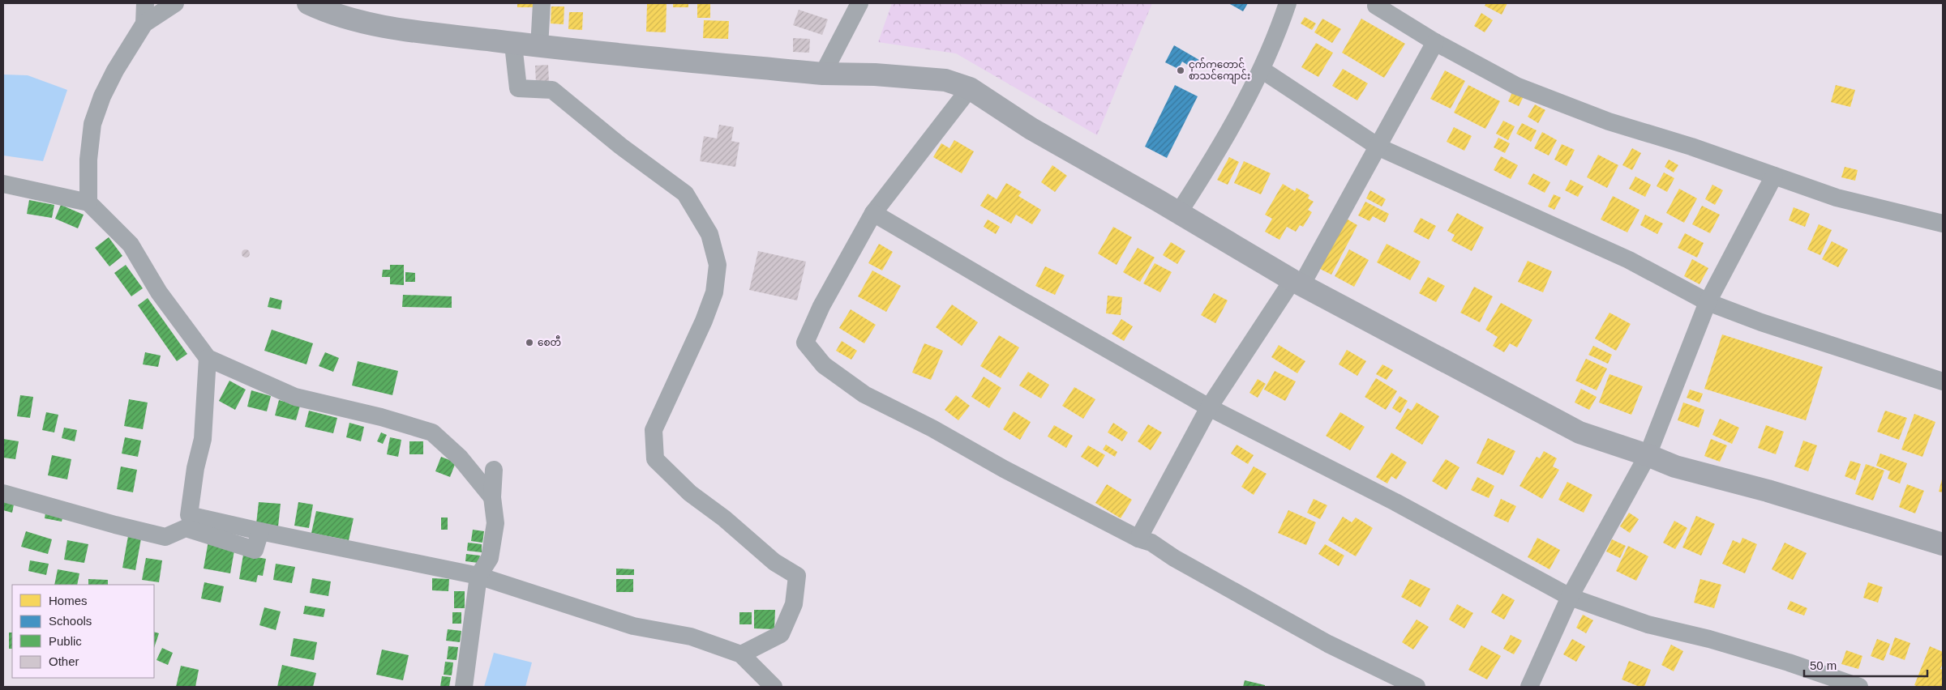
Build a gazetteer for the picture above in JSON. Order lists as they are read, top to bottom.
{
  "places": ["ငှက်ကတောင် စာသင်ကျောင်း", "စေတီ"],
  "legend": [
    "Homes",
    "Schools",
    "Public",
    "Other"
  ],
  "scale_bar": "50 m"
}
